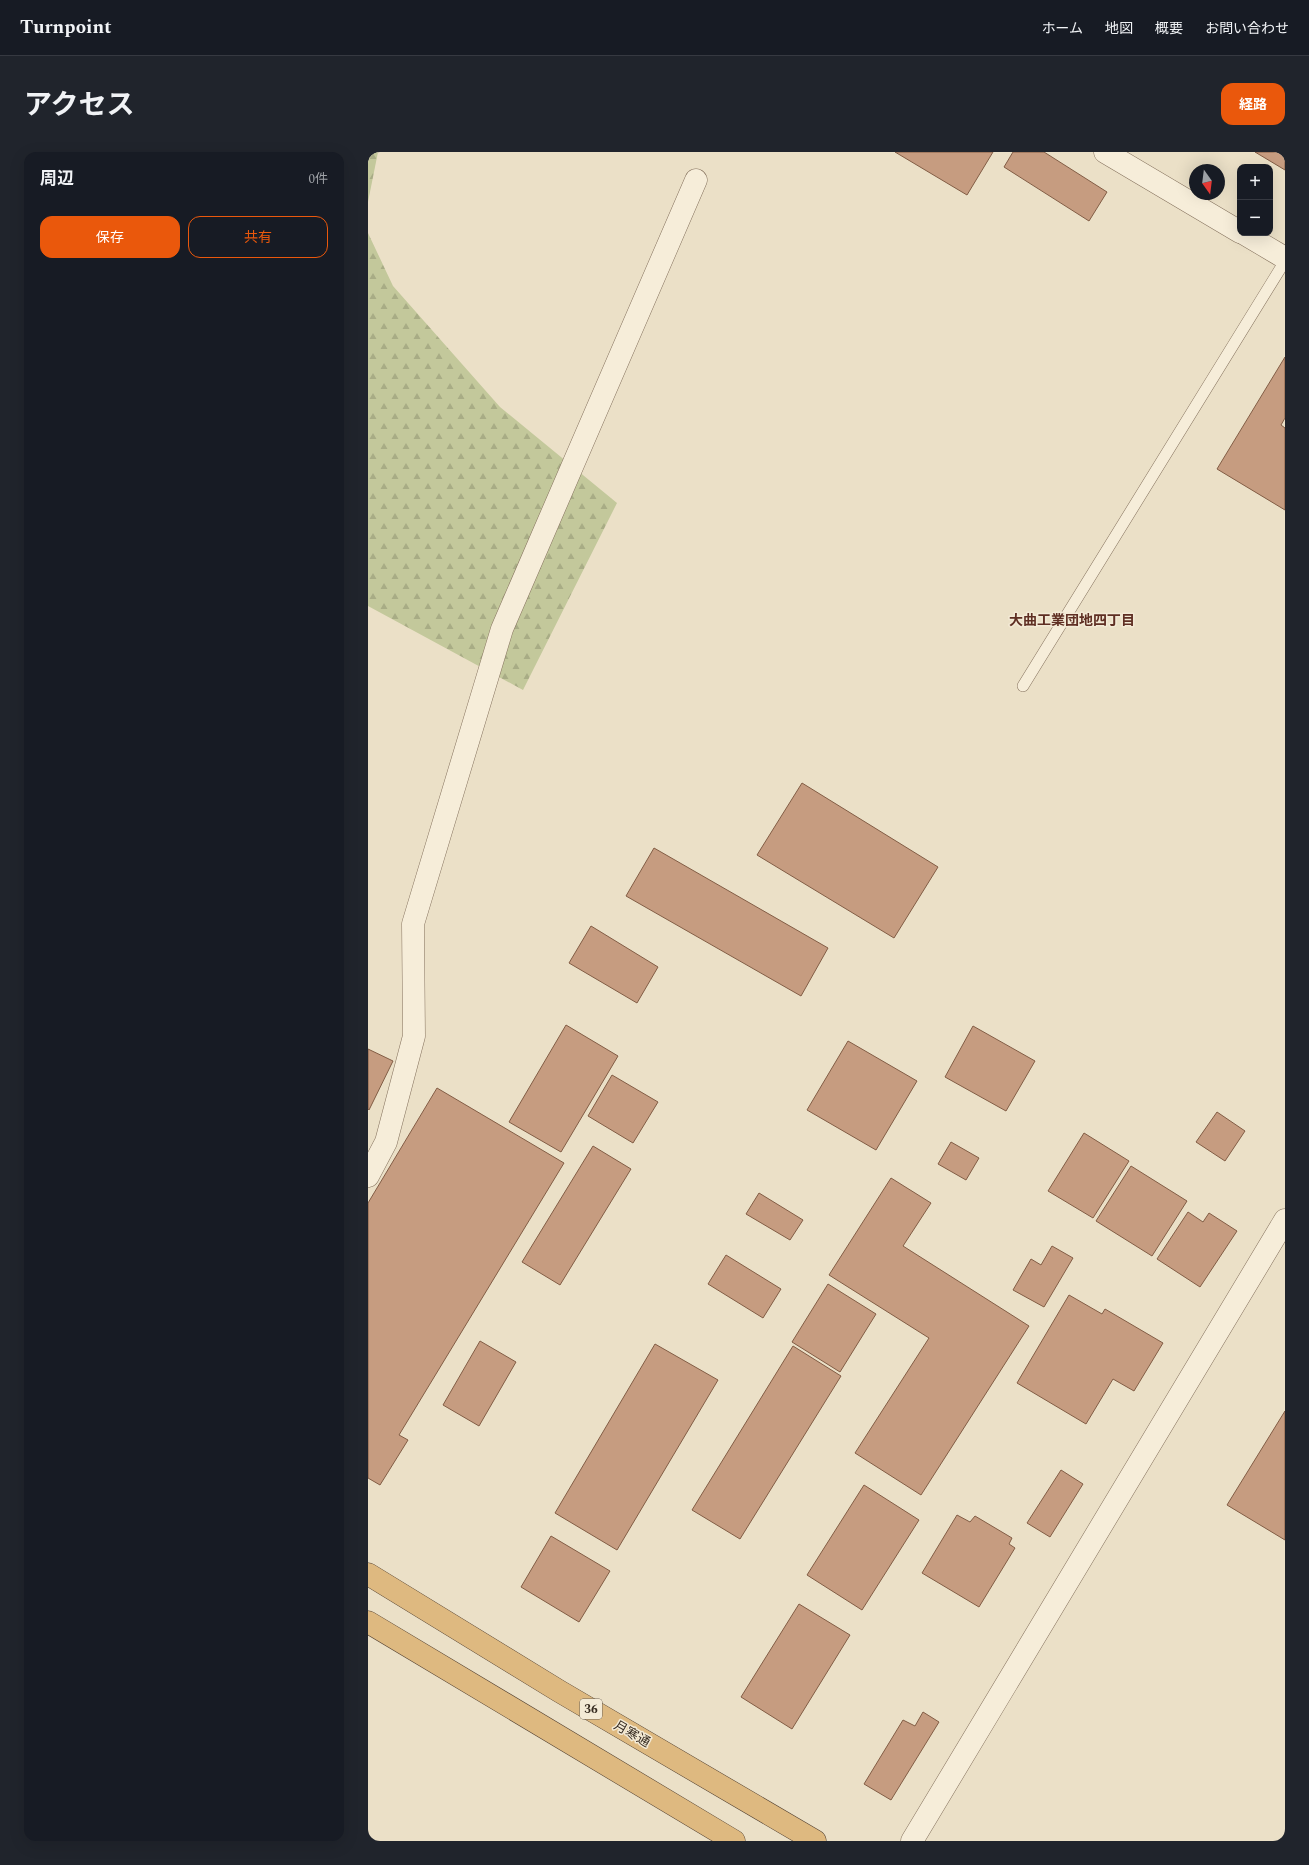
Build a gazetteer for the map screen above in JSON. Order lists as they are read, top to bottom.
{
  "streets": {
    "highway": ["36", "月寒通"]
  },
  "districts": ["大曲工業団地四丁目"],
  "north": "bottom",
  "page": {
    "header": "Turnpoint",
    "nav": [
      "ホーム",
      "地図",
      "概要",
      "お問い合わせ"
    ],
    "title": "アクセス",
    "buttons": [
      "経路",
      ["保存", "共有"]
    ],
    "heading": ["周辺", "0件"],
    "map_buttons": ["+", "−"]
  }
}
